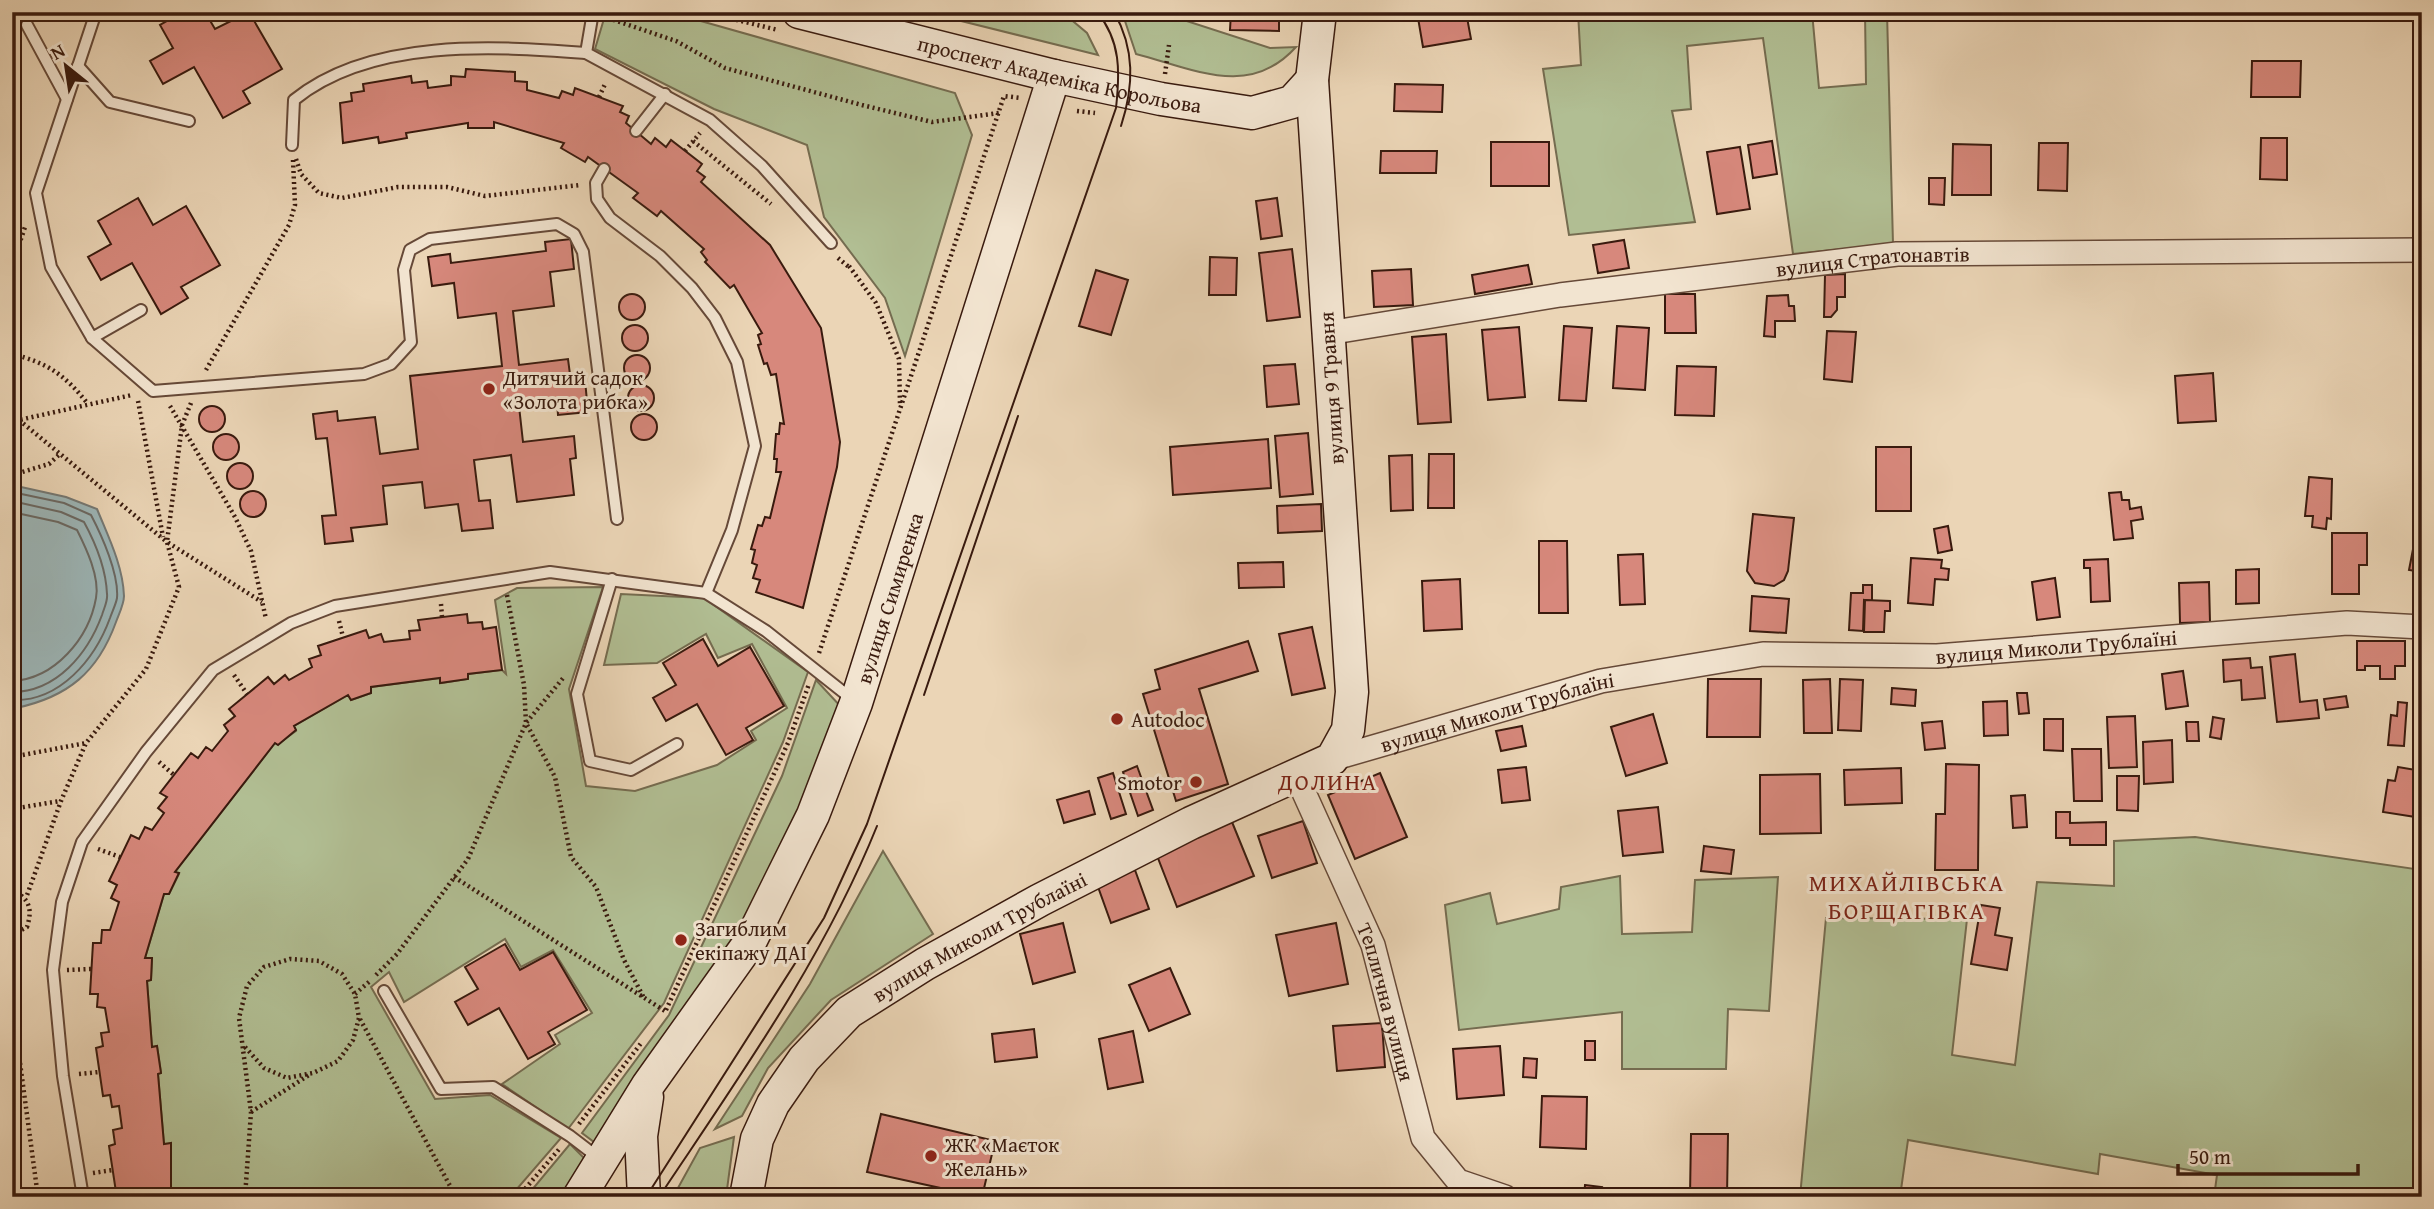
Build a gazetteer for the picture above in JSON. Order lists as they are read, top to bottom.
{
  "streets": {
    "main road": [
      "проспект Академіка Корольова",
      "вулиця 9 Травня",
      "вулиця Симиренка",
      "вулиця Миколи Трублаїні"
    ],
    "street": ["вулиця Стратонавтів", "Теплична вулиця"]
  },
  "crossings": [
    ["проспект Академіка Корольова", "вулиця 9 Травня"],
    ["проспект Академіка Корольова", "вулиця Симиренка"],
    ["вулиця Стратонавтів", "вулиця 9 Травня"],
    ["вулиця 9 Травня", "вулиця Миколи Трублаїні"],
    ["вулиця Миколи Трублаїні", "Теплична вулиця"]
  ],
  "districts": ["ДОЛИНА", "МИХАЙЛІВСЬКА БОРЩАГІВКА"],
  "places": [
    "Дитячий садок «Золота рибка»",
    "Autodoc",
    "Smotor",
    "Загиблим екіпажу ДАІ",
    "ЖК «Маєток Желань»"
  ],
  "scale_bar": "50 m",
  "north": "top left"
}
